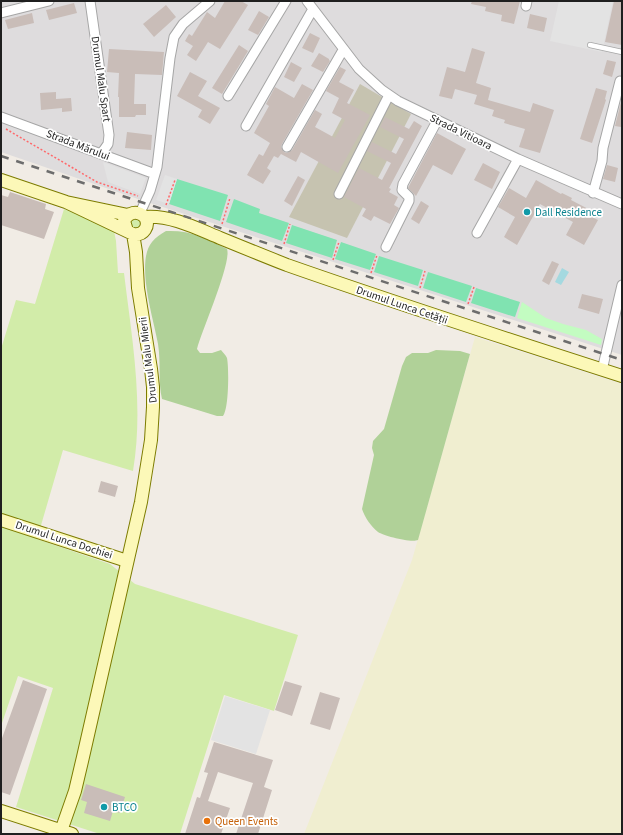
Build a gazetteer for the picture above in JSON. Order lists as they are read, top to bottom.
{
  "streets": {
    "street": [
      "Drumul Malu Spart",
      "Strada Vitioara",
      "Strada Mărului",
      "Drumul Lunca Cetății",
      "Drumul Malu Mierii",
      "Drumul Lunca Dochiei"
    ]
  },
  "crossings": [
    ["Drumul Malu Spart", "Strada Mărului"],
    ["Drumul Lunca Cetății", "Drumul Malu Mierii"],
    ["Drumul Malu Mierii", "Drumul Lunca Dochiei"]
  ],
  "places": ["Dall Residence", "BTCO", "Queen Events"]
}
